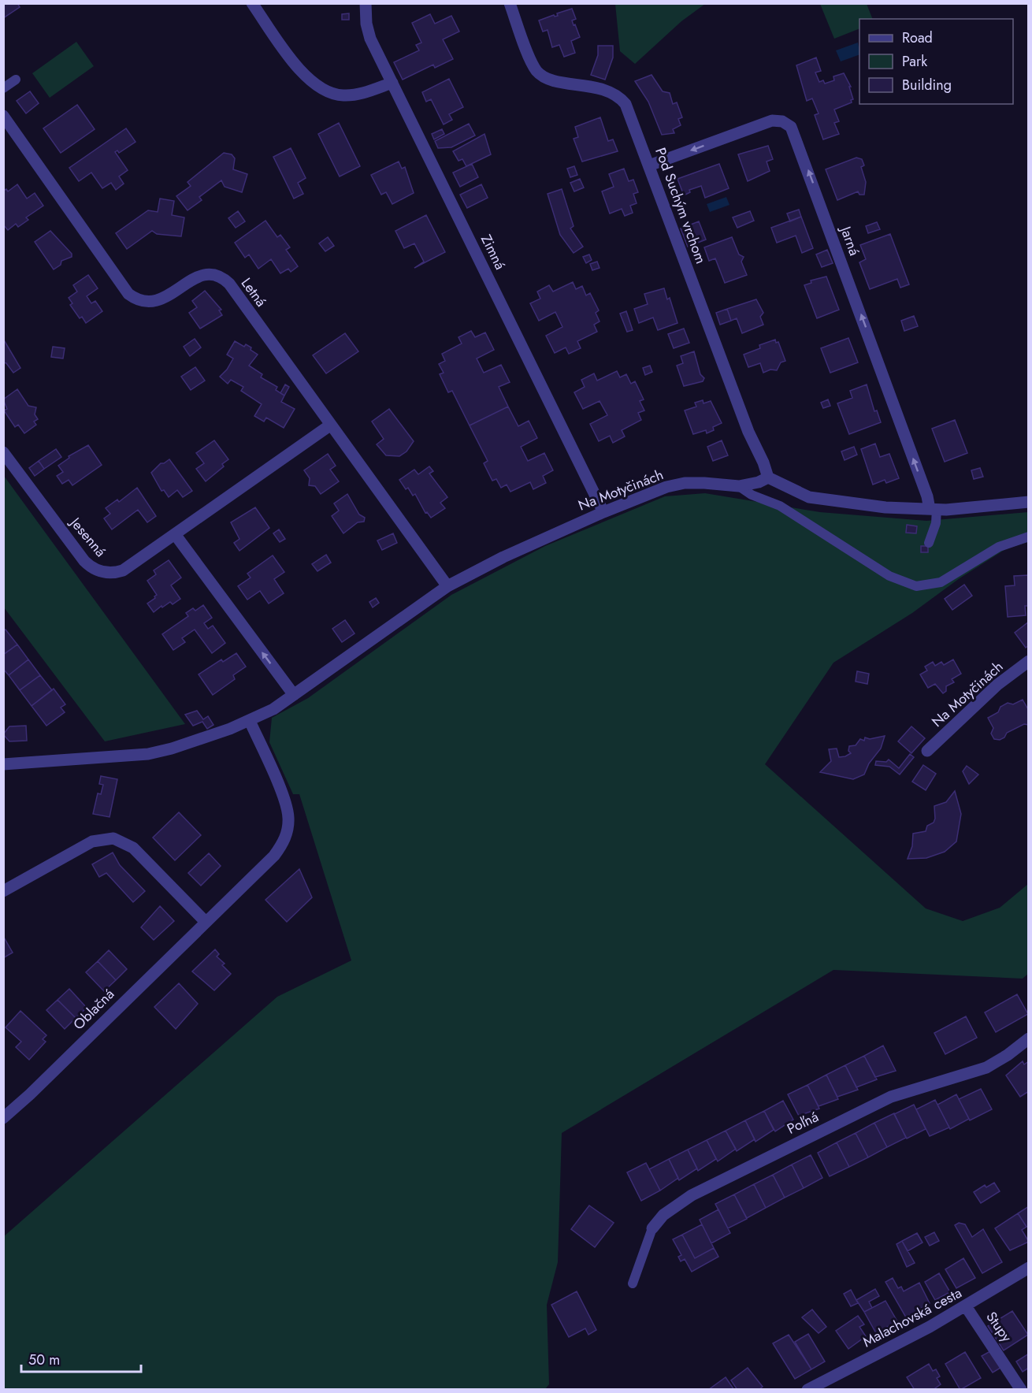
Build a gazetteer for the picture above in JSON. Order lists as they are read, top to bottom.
{
  "streets": {
    "street": [
      "Pod Suchým vrchom",
      "Jarná",
      "Zimná",
      "Letná",
      "Na Motyčinách",
      "Jesenná",
      "Oblačná",
      "Poľná",
      "Malachovská cesta",
      "Stupy"
    ]
  },
  "crossings": [
    ["Pod Suchým vrchom", "Jarná"],
    ["Pod Suchým vrchom", "Na Motyčinách"],
    ["Zimná", "Na Motyčinách"],
    ["Letná", "Na Motyčinách"],
    ["Letná", "Jesenná"],
    ["Na Motyčinách", "Oblačná"],
    ["Malachovská cesta", "Stupy"]
  ],
  "legend": ["Road", "Park", "Building"],
  "scale_bar": "50 m"
}
